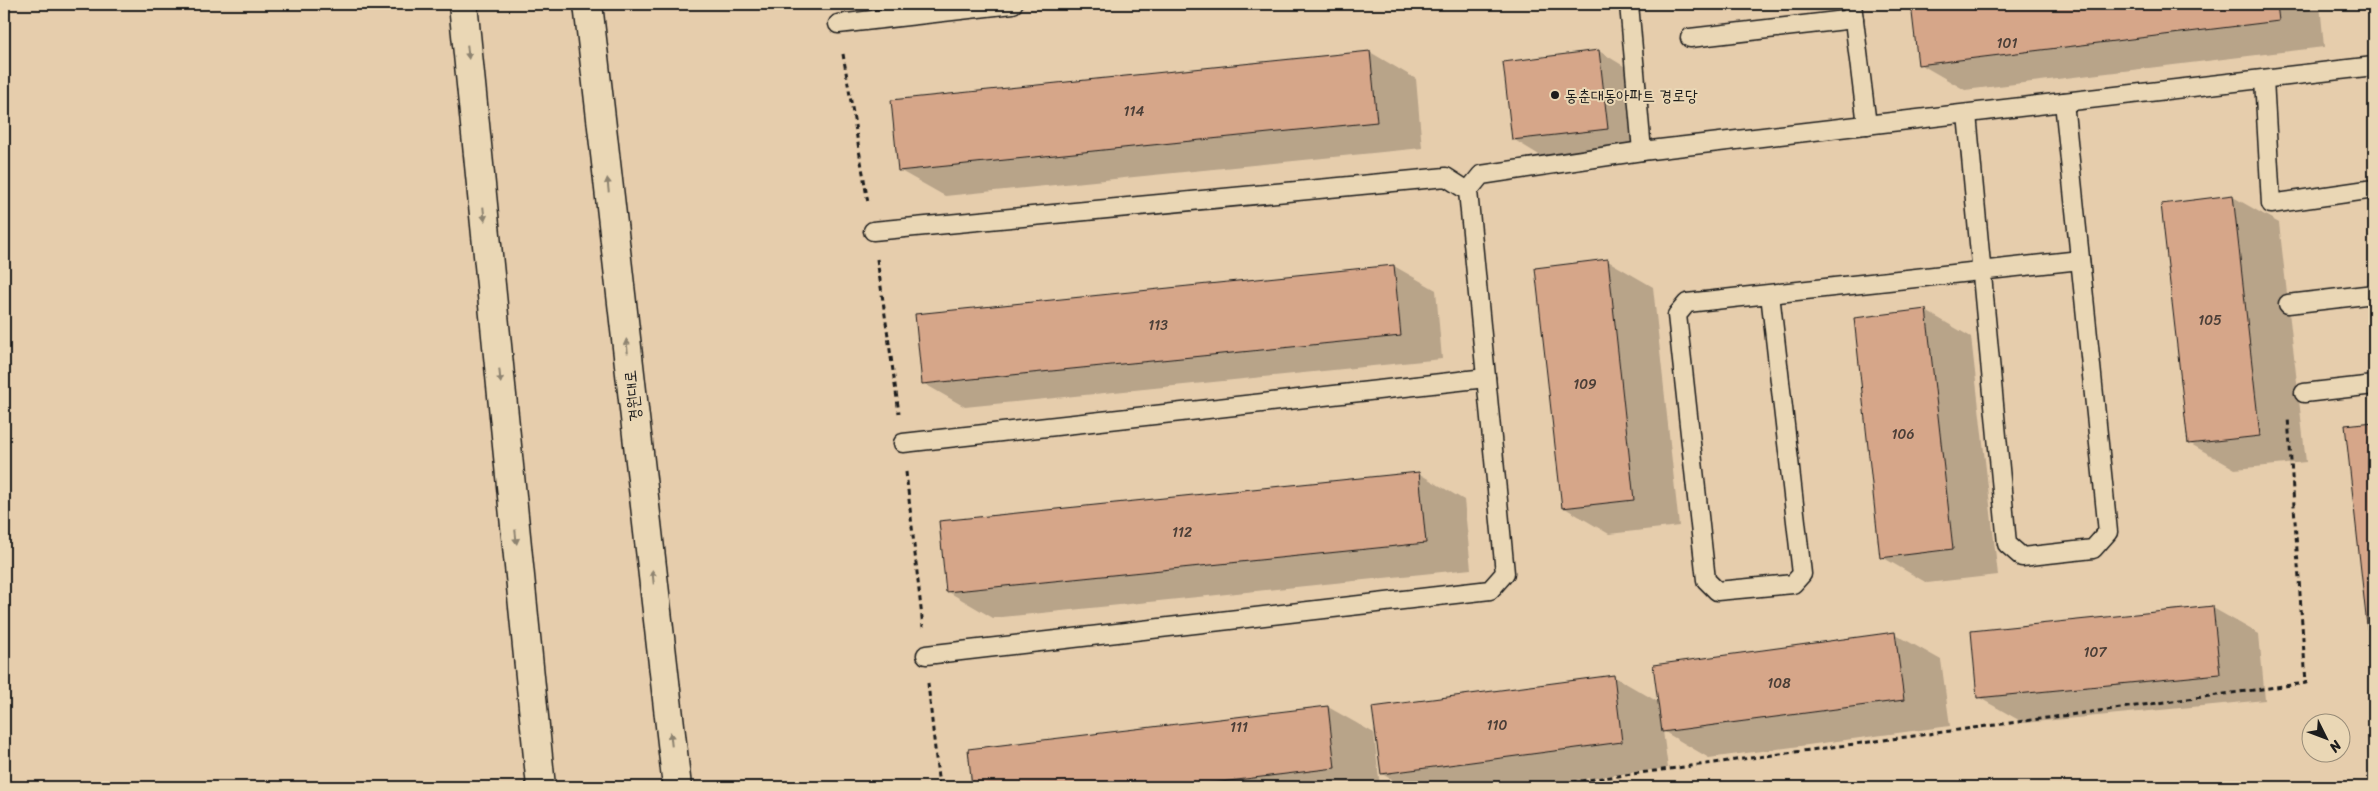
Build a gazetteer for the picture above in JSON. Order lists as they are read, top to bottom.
{
  "streets": {
    "main road": ["경원대로"]
  },
  "places": ["동춘대동아파트 경로당"],
  "house_numbers": [
    "101",
    "114",
    "105",
    "113",
    "109",
    "106",
    "112",
    "107",
    "108",
    "110",
    "111"
  ],
  "north": "bottom right"
}
